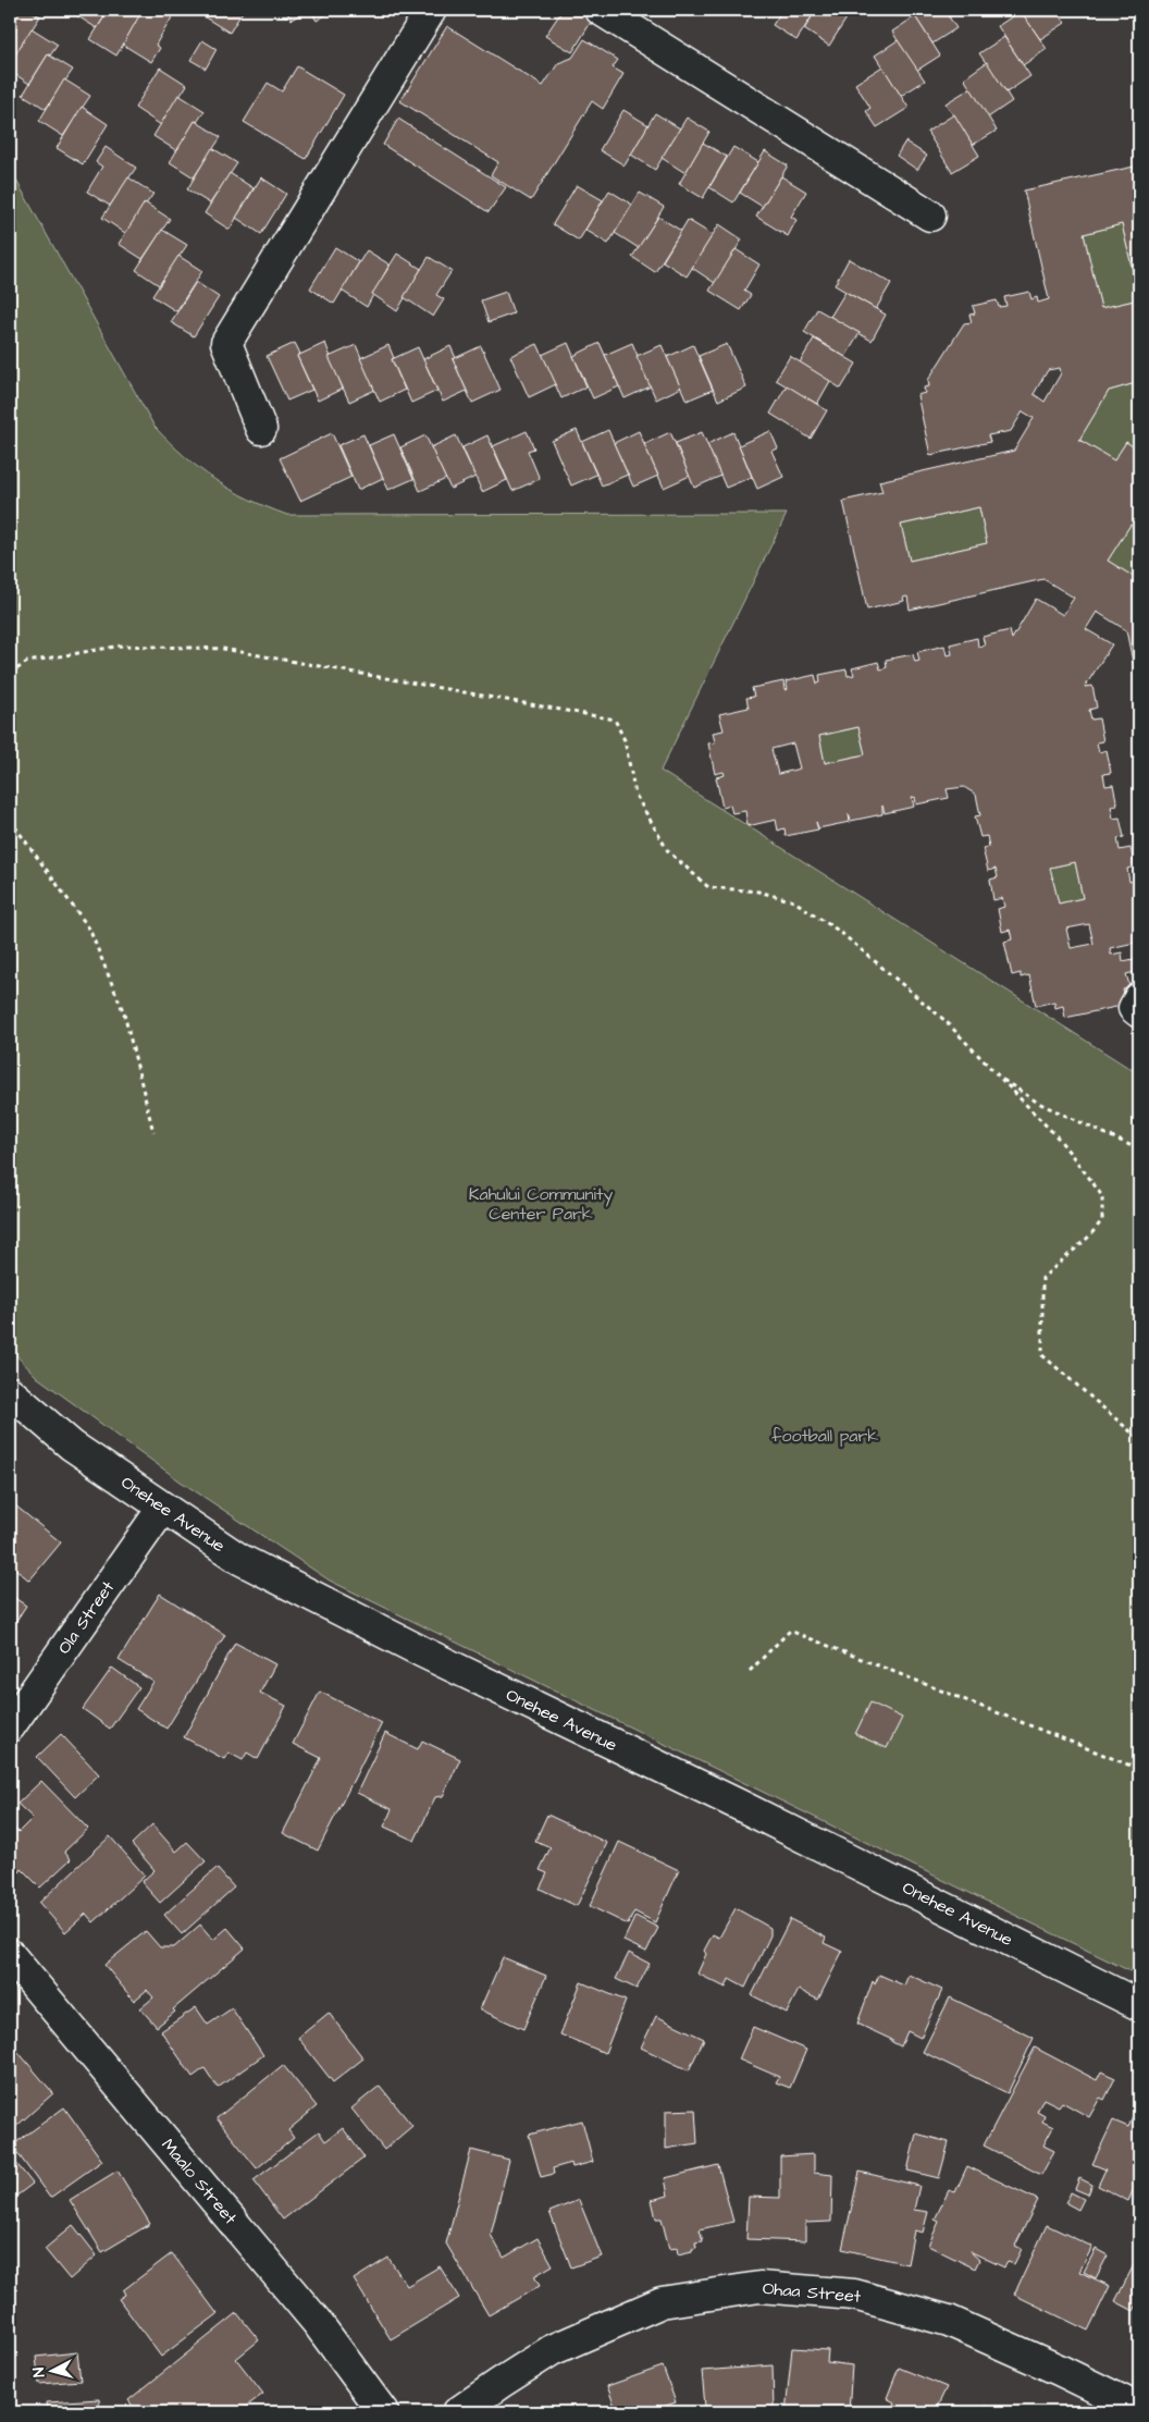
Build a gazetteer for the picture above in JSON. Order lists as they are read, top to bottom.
{
  "streets": {
    "street": [
      "Onehee Avenue",
      "Ola Street",
      "Maalo Street",
      "Ohaa Street"
    ]
  },
  "crossings": [
    ["Onehee Avenue", "Ola Street"]
  ],
  "parks": ["Kahului Community Center Park", "football park"],
  "north": "left"
}
